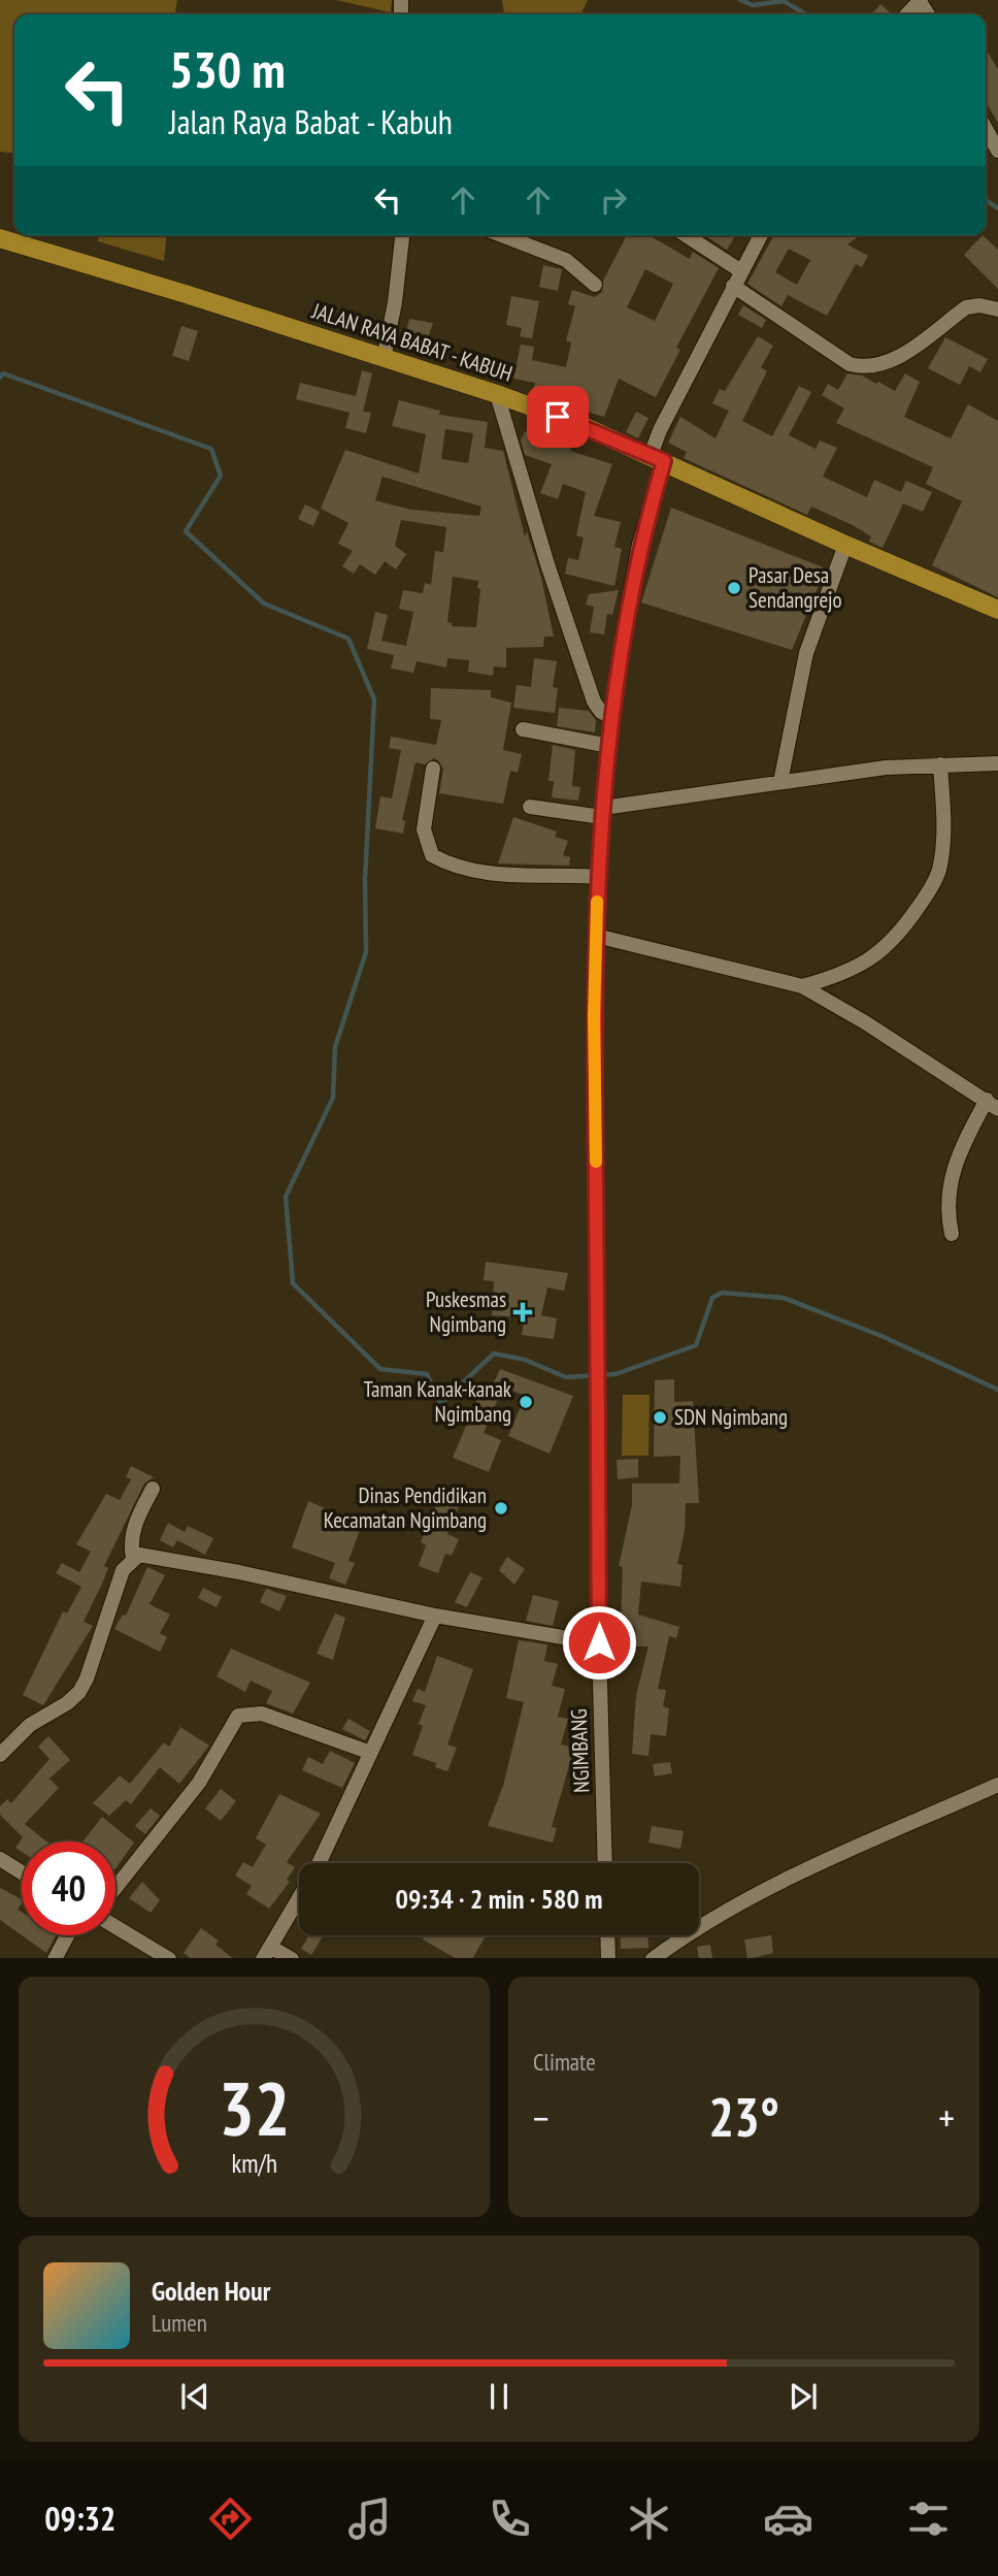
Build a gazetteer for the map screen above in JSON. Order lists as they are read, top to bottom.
{
  "streets": {
    "main road": ["JALAN RAYA BABAT - KABUH"],
    "street": ["NGIMBANG"]
  },
  "crossings": [
    ["JALAN RAYA BABAT - KABUH", "NGIMBANG"]
  ],
  "places": {
    "other": [
      "Pasar Desa Sendangrejo",
      "Taman Kanak-kanak Ngimbang",
      "SDN Ngimbang",
      "Dinas Pendidikan Kecamatan Ngimbang"
    ],
    "health": ["Puskesmas Ngimbang"]
  },
  "page": {
    "turn": ["530 m", "Jalan Raya Babat - Kabuh"],
    "limit": "40",
    "trip": "09:34 · 2 min · 580 m",
    "tile": "Climate",
    "heat": ["−", "23°", "+"],
    "song": ["Golden Hour", "Lumen"],
    "tabs": "09:32",
    "gauge": ["32", "km/h"]
  }
}
